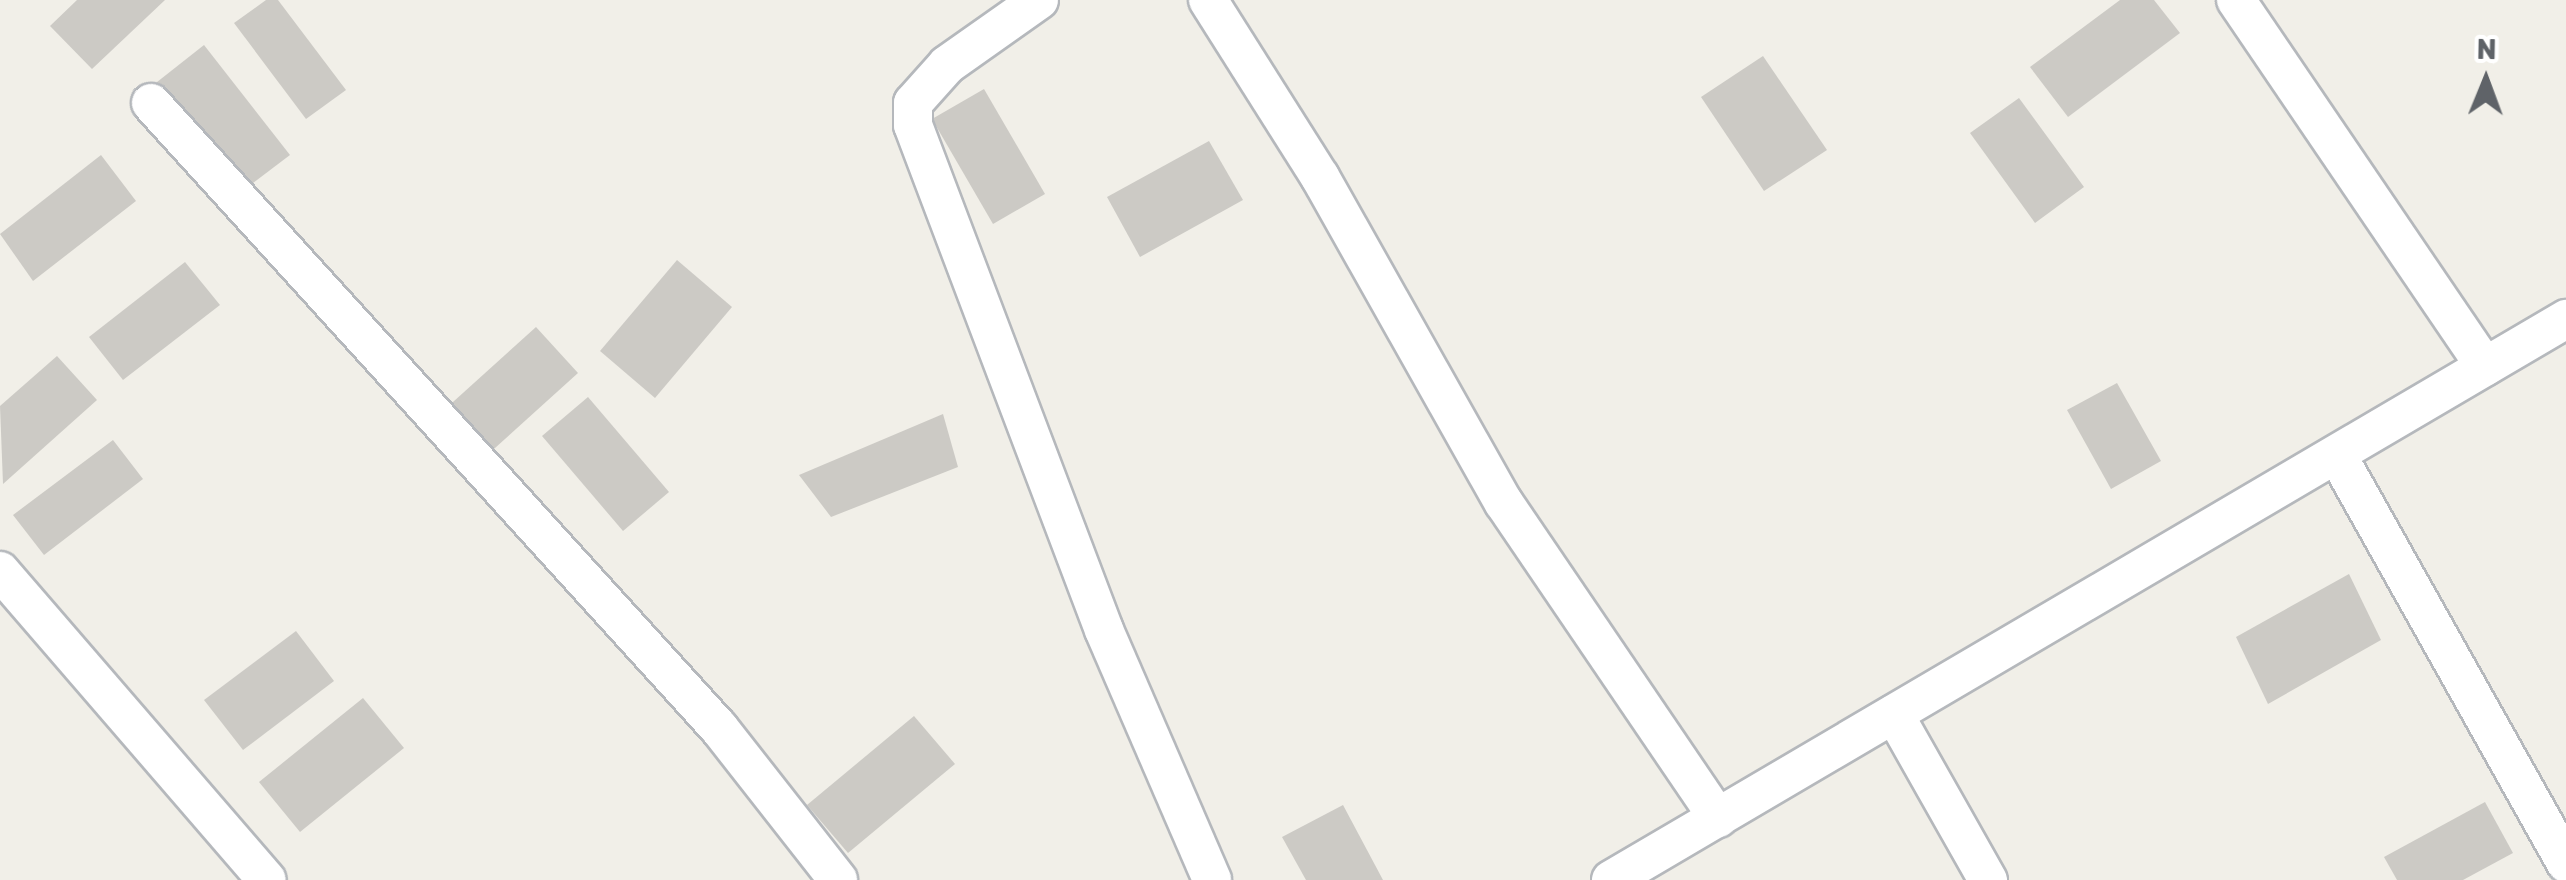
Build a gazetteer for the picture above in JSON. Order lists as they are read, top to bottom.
{
  "north": "top"
}
